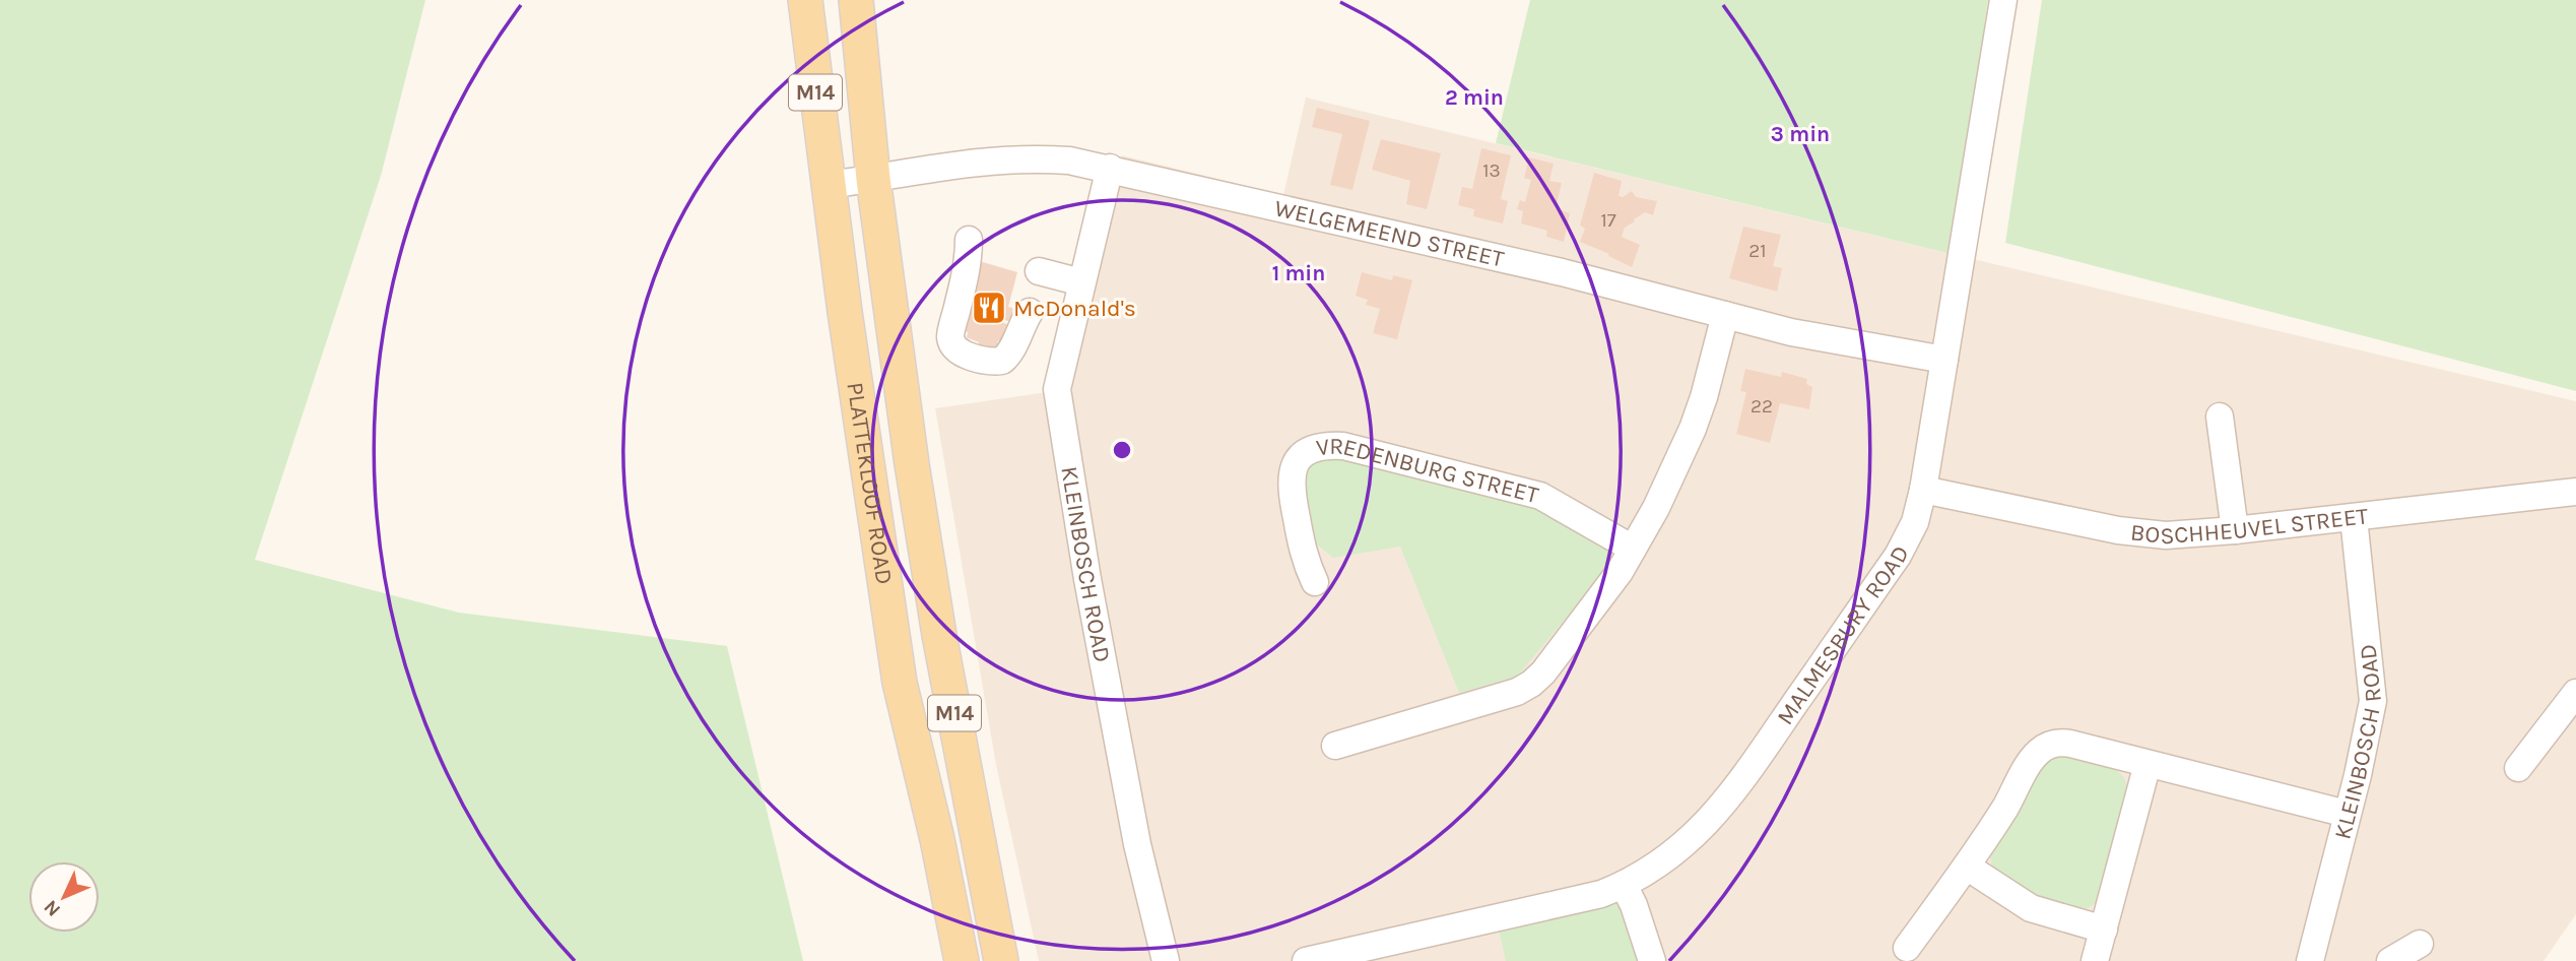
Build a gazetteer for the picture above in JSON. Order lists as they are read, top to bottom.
{
  "streets": {
    "main road": ["M14", "PLATTEKLOOF ROAD"],
    "street": [
      "WELGEMEEND STREET",
      "VREDENBURG STREET",
      "BOSCHHEUVEL STREET",
      "KLEINBOSCH ROAD",
      "MALMESBURY ROAD"
    ]
  },
  "crossings": [
    ["WELGEMEEND STREET", "PLATTEKLOOF ROAD"],
    ["WELGEMEEND STREET", "KLEINBOSCH ROAD"],
    ["WELGEMEEND STREET", "MALMESBURY ROAD"],
    ["BOSCHHEUVEL STREET", "KLEINBOSCH ROAD"],
    ["BOSCHHEUVEL STREET", "MALMESBURY ROAD"]
  ],
  "places": {
    "restaurant": ["McDonald's"]
  },
  "house_numbers": [
    "13",
    "17",
    "21",
    "22"
  ],
  "north": "bottom left",
  "rings": ["2 min", "3 min", "1 min"]
}
